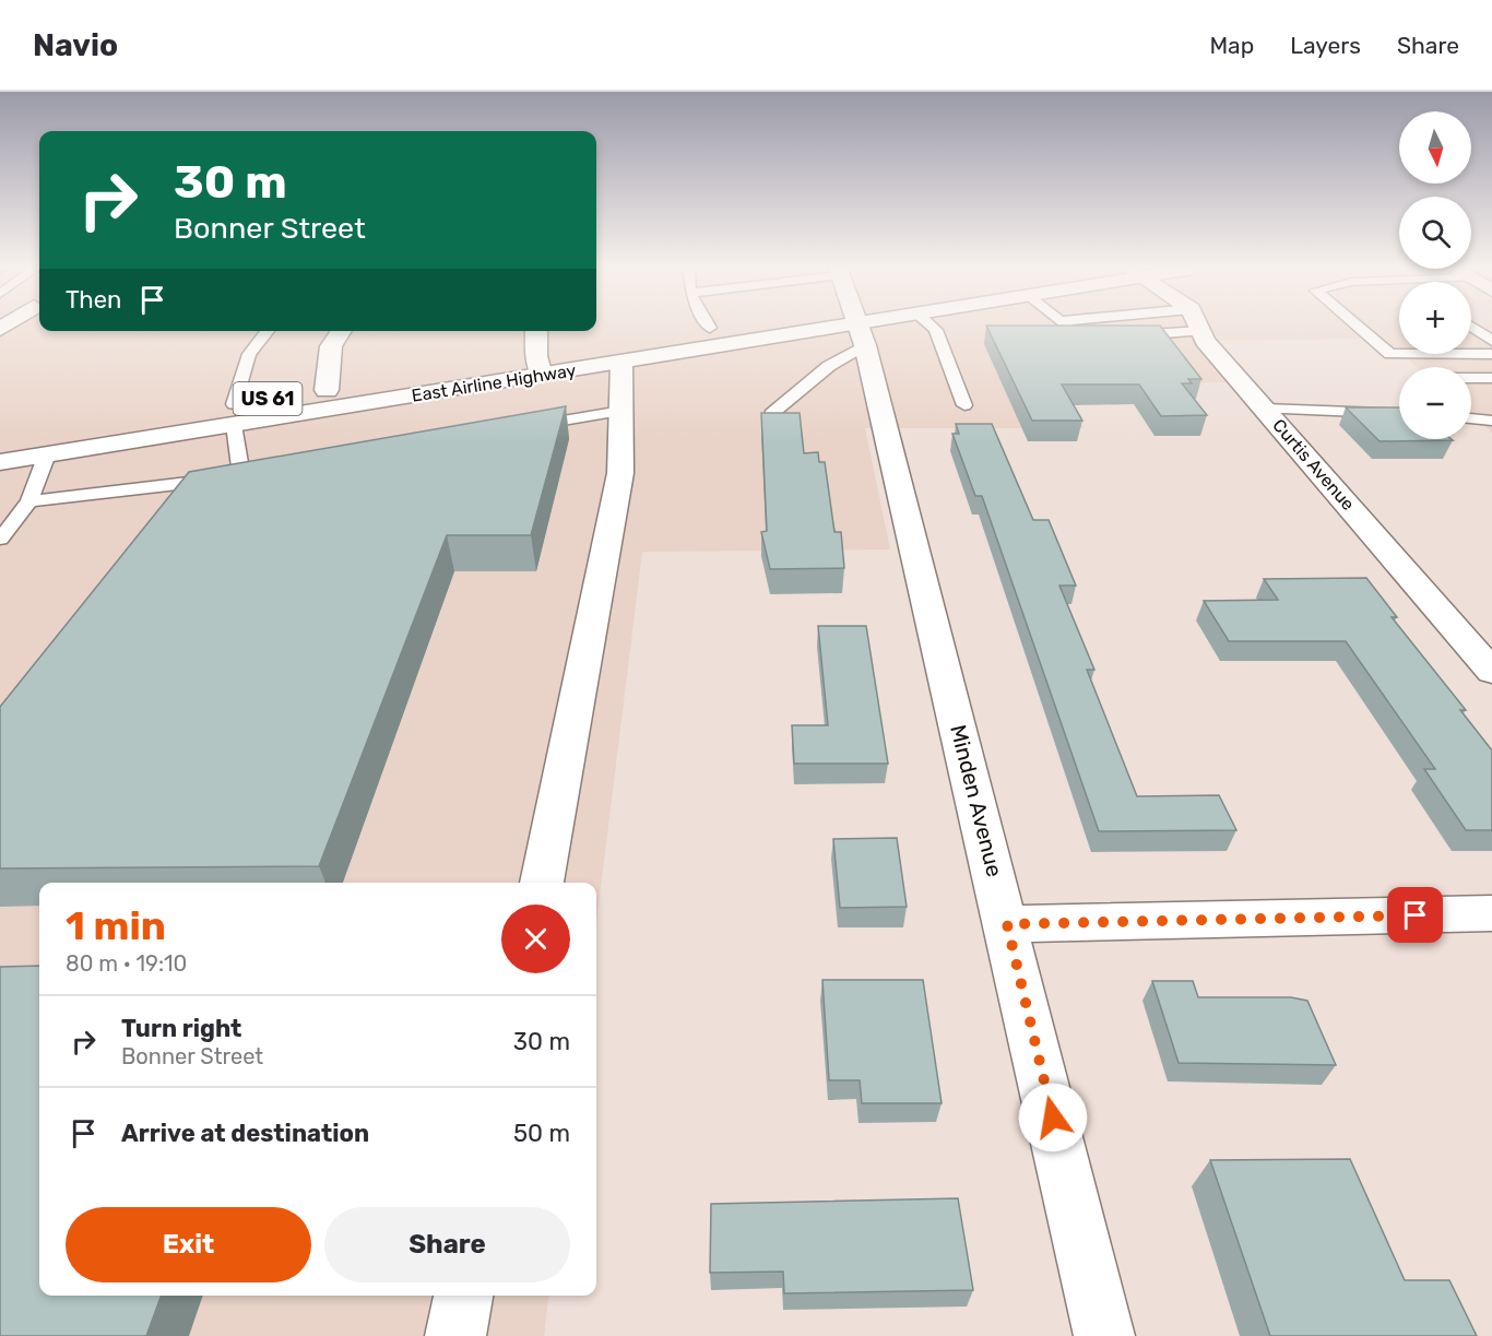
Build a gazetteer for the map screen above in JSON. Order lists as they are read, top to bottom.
{
  "streets": {
    "main road": [
      "East Airline Highway",
      "US 61",
      "Curtis Avenue",
      "Minden Avenue"
    ]
  },
  "north": "bottom",
  "page": {
    "header": "Navio",
    "nav": ["Map", "Layers", "Share"],
    "map_buttons": ["+", "−"],
    "turn": ["30 m", "Bonner Street"],
    "then": "Then",
    "heading": ["1 min", "80 m · 19:10"],
    "list": [
      {
        "name": "Turn right",
        "note": "Bonner Street",
        "value": "30 m"
      },
      {
        "name": "Arrive at destination",
        "value": "50 m"
      }
    ],
    "buttons": ["Exit", "Share"]
  }
}
